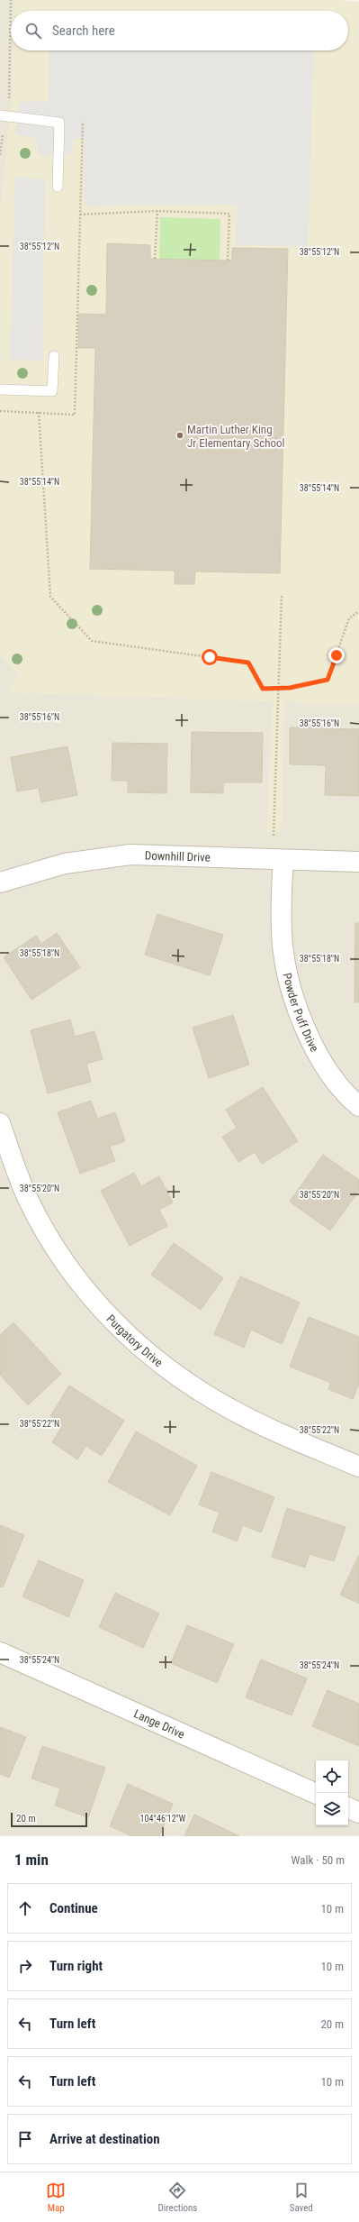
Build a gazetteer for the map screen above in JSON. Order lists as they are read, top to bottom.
{
  "streets": {
    "street": [
      "Downhill Drive",
      "Powder Puff Drive",
      "Purgatory Drive",
      "Lange Drive"
    ]
  },
  "crossings": [
    ["Downhill Drive", "Powder Puff Drive"]
  ],
  "places": ["Martin Luther King Jr Elementary School"],
  "scale_bar": "20 m",
  "page": {
    "search": "Search here",
    "scale": "20 m",
    "heading": ["1 min", "Walk · 50 m"],
    "list": [
      ["Continue", "10 m"],
      ["Turn right", "10 m"],
      ["Turn left", "20 m"],
      ["Turn left", "10 m"],
      "Arrive at destination"
    ],
    "nav": ["Map", "Directions", "Saved"]
  },
  "coordinates": [
    "38°55'12\"N",
    "38°55'14\"N",
    "38°55'16\"N",
    "38°55'18\"N",
    "38°55'20\"N",
    "38°55'22\"N",
    "38°55'24\"N",
    "104°46'12\"W"
  ]
}
